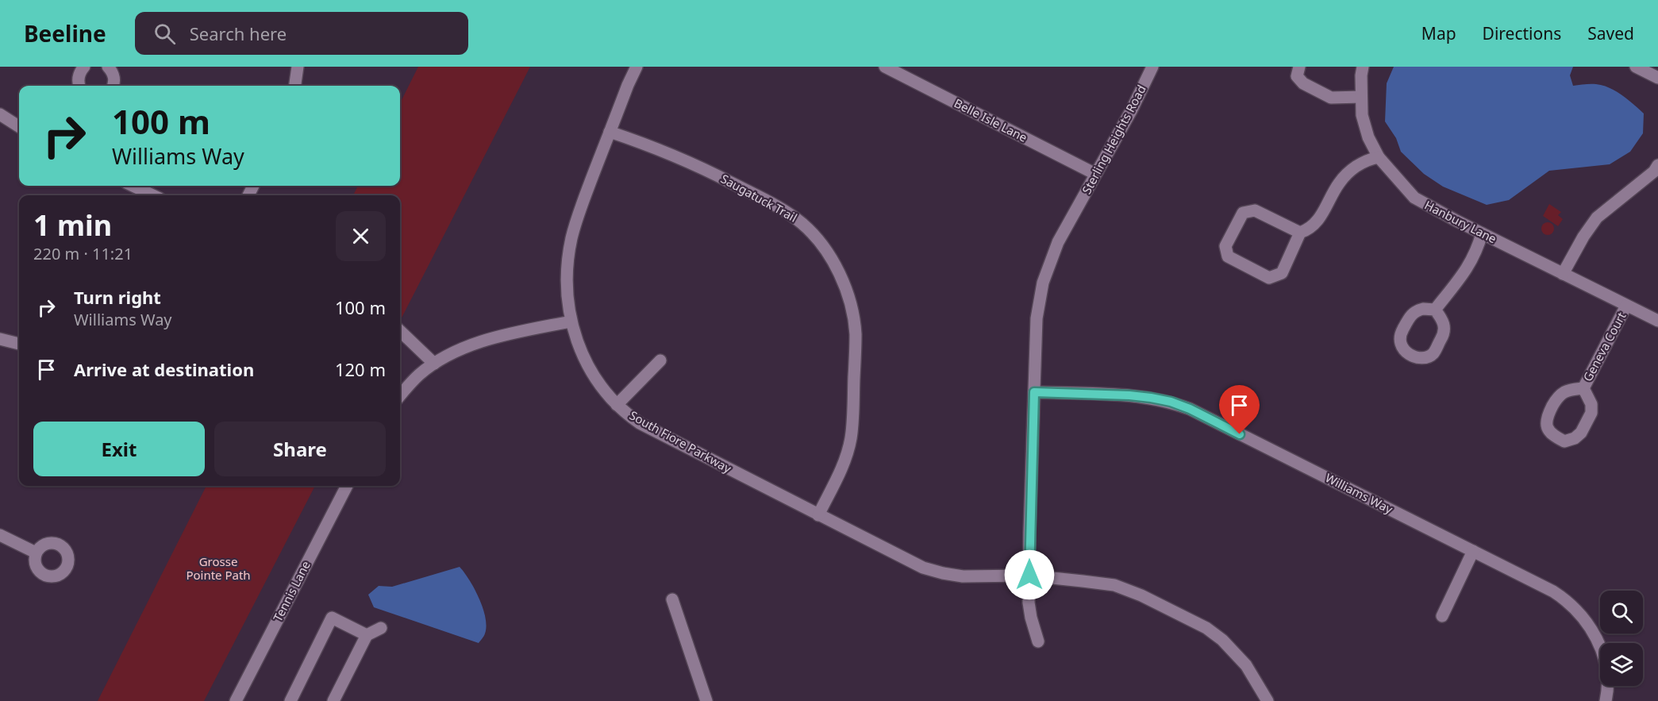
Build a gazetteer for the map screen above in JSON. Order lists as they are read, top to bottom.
{
  "streets": {
    "street": [
      "Belle Isle Lane",
      "Sterling Heights Road",
      "Saugatuck Trail",
      "Hanbury Lane",
      "Geneva Court",
      "South Fiore Parkway",
      "Williams Way",
      "Tennis Lane"
    ]
  },
  "crossings": [
    ["Belle Isle Lane", "Sterling Heights Road"],
    ["Sterling Heights Road", "South Fiore Parkway"],
    ["Sterling Heights Road", "Williams Way"],
    ["Saugatuck Trail", "South Fiore Parkway"],
    ["Hanbury Lane", "Geneva Court"]
  ],
  "parks": ["Grosse Pointe Path"],
  "page": {
    "header": "Beeline",
    "search": "Search here",
    "nav": ["Map", "Directions", "Saved"],
    "turn": ["100 m", "Williams Way"],
    "heading": ["1 min", "220 m · 11:21"],
    "list": [
      {
        "name": "Turn right",
        "note": "Williams Way",
        "value": "100 m"
      },
      {
        "name": "Arrive at destination",
        "value": "120 m"
      }
    ],
    "buttons": ["Exit", "Share"]
  }
}
